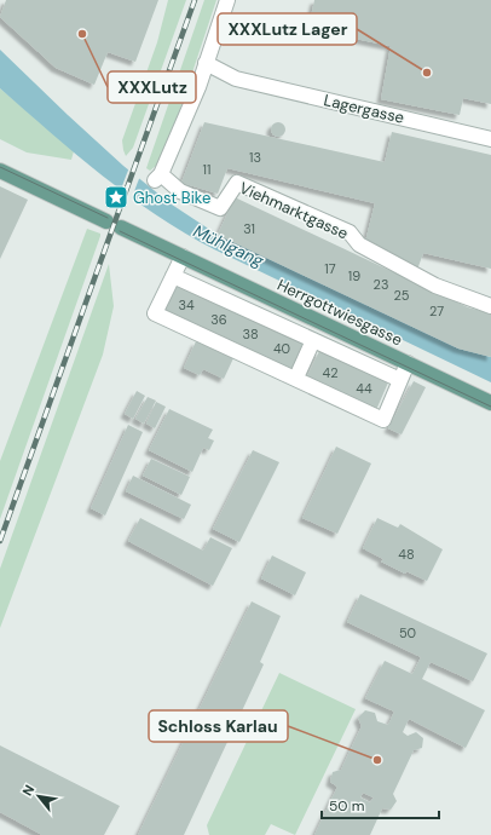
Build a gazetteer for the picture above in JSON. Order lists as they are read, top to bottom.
{
  "streets": {
    "main road": ["Herrgottwiesgasse"],
    "lane": ["Lagergasse", "Viehmarktgasse"]
  },
  "crossings": [
    ["Lagergasse", "Viehmarktgasse"]
  ],
  "water": ["Mühlgang"],
  "places": {
    "other": ["XXXLutz", "XXXLutz Lager", "Schloss Karlau"],
    "place": ["Ghost Bike"]
  },
  "house_numbers": [
    "13",
    "11",
    "31",
    "17",
    "19",
    "23",
    "25",
    "34",
    "27",
    "36",
    "38",
    "40",
    "42",
    "44",
    "48",
    "50"
  ],
  "scale_bar": "50 m",
  "north": "top left"
}
